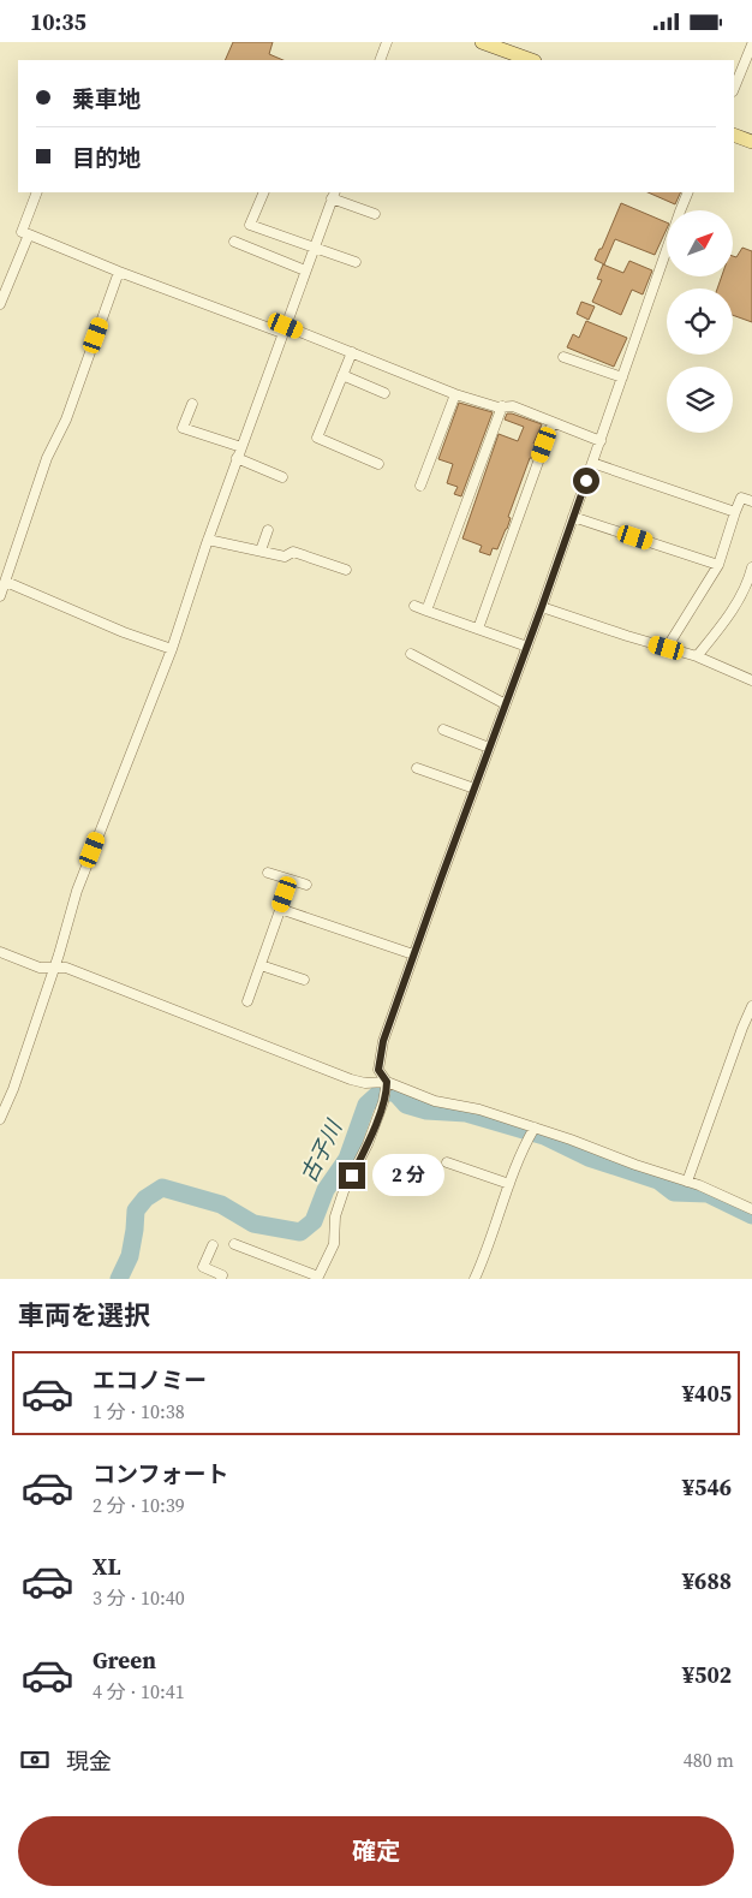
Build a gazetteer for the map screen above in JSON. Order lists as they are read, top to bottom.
{
  "water": ["古子川"],
  "north": "top right",
  "page": {
    "status": "10:35",
    "banner": ["乗車地", "目的地"],
    "bubble": "2 分",
    "heading": "車両を選択",
    "list": [
      {
        "name": "エコノミー",
        "note": "1 分 · 10:38",
        "value": "¥405"
      },
      {
        "name": "コンフォート",
        "note": "2 分 · 10:39",
        "value": "¥546"
      },
      {
        "name": "XL",
        "note": "3 分 · 10:40",
        "value": "¥688"
      },
      {
        "name": "Green",
        "note": "4 分 · 10:41",
        "value": "¥502"
      }
    ],
    "pay": ["現金", "480 m"],
    "buttons": "確定"
  }
}
